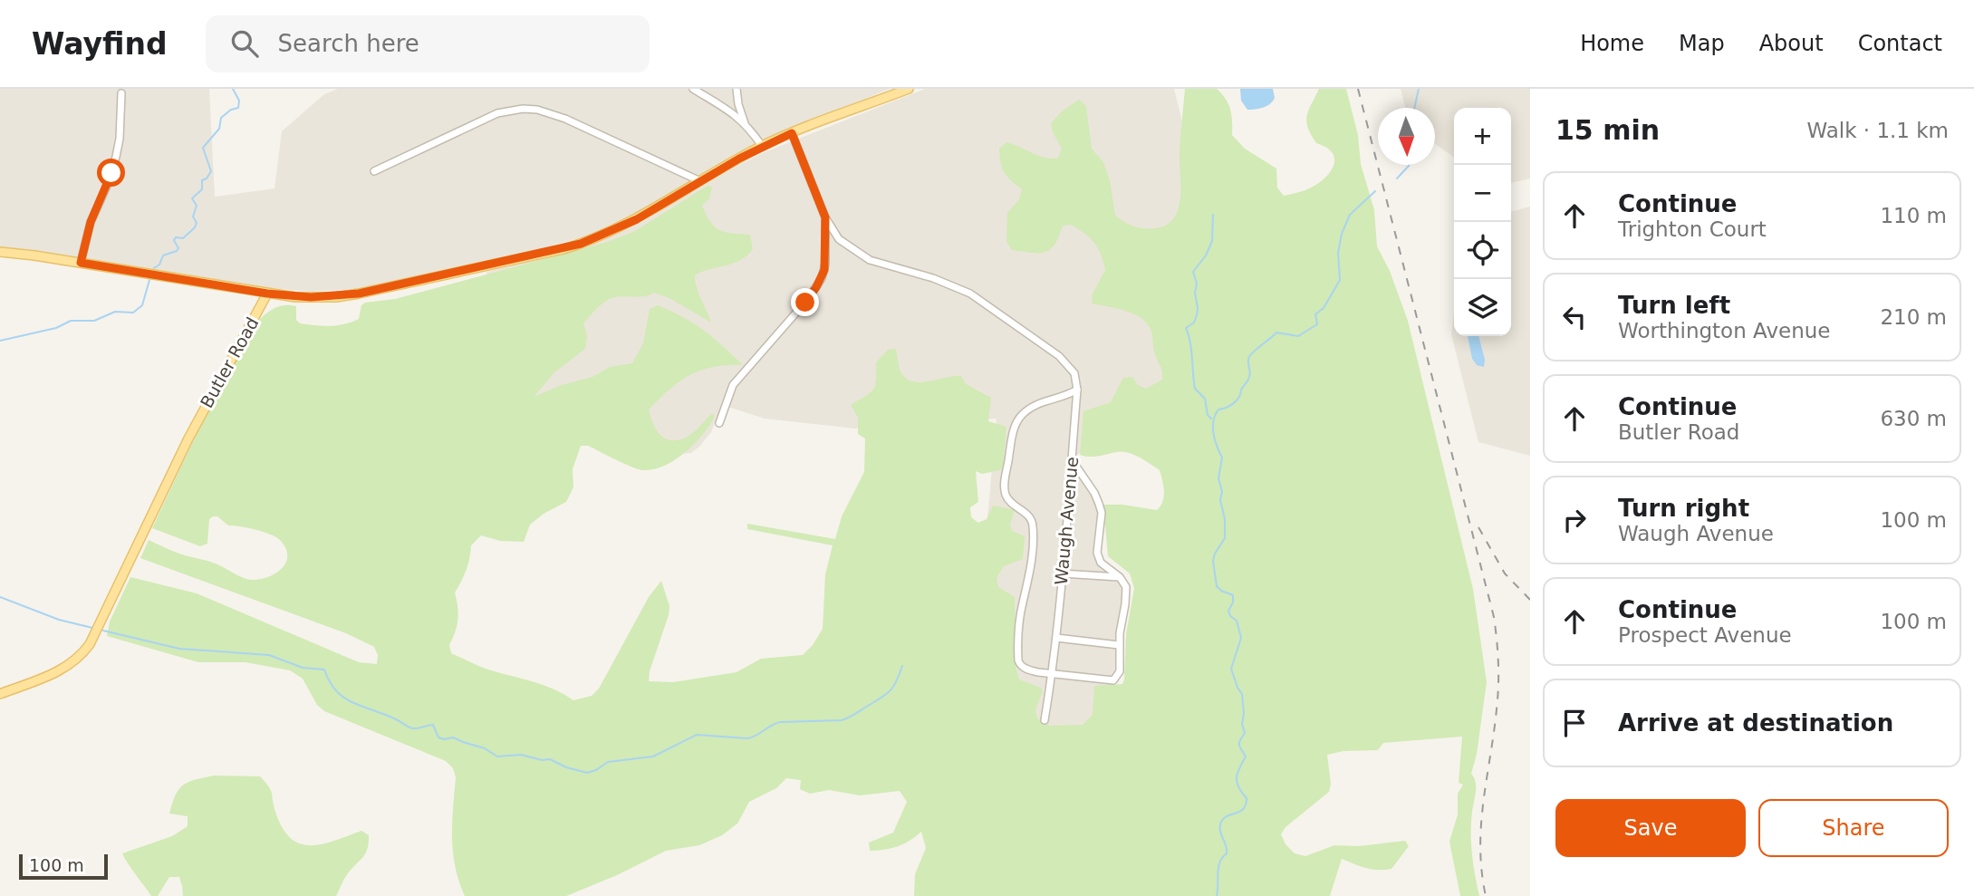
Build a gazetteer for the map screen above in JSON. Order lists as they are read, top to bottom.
{
  "streets": {
    "main road": ["Butler Road"],
    "street": ["Waugh Avenue"]
  },
  "scale_bar": "100 m",
  "north": "bottom",
  "page": {
    "header": "Wayfind",
    "search": "Search here",
    "nav": [
      "Home",
      "Map",
      "About",
      "Contact"
    ],
    "heading": ["15 min", "Walk · 1.1 km"],
    "map_buttons": ["+", "−"],
    "list": [
      ["Continue", "Trighton Court", "110 m"],
      ["Turn left", "Worthington Avenue", "210 m"],
      ["Continue", "Butler Road", "630 m"],
      ["Turn right", "Waugh Avenue", "100 m"],
      ["Continue", "Prospect Avenue", "100 m"],
      "Arrive at destination"
    ],
    "buttons": ["Save", "Share"],
    "scale": "100 m"
  }
}
